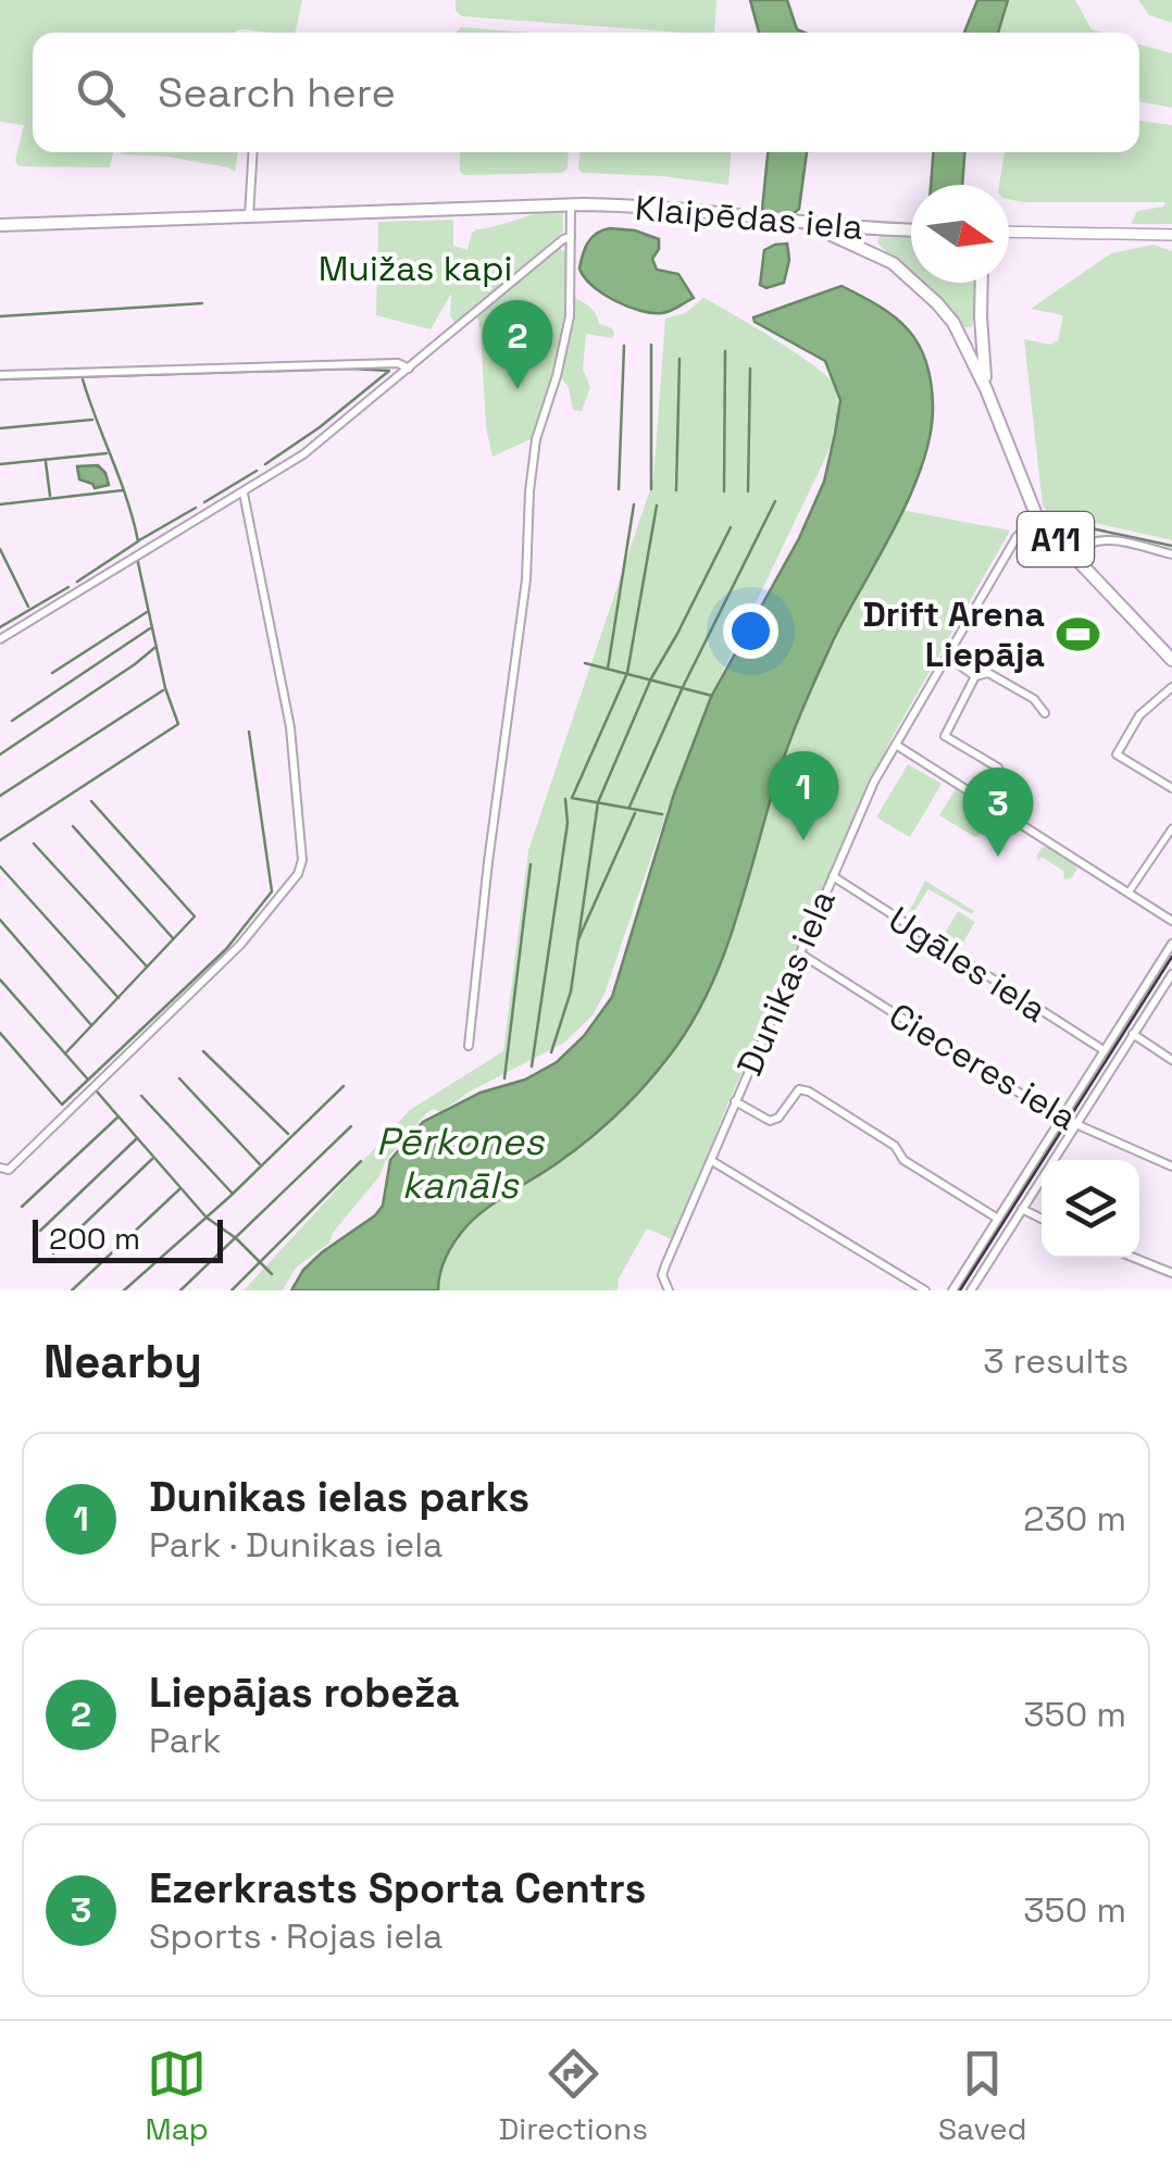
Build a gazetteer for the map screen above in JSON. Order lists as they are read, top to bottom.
{
  "streets": {
    "highway": ["Klaipēdas iela", "A11"],
    "street": ["Ugāles iela", "Dunikas iela", "Cieceres iela"]
  },
  "crossings": [
    ["Klaipēdas iela", "A11"],
    ["A11", "Dunikas iela"],
    ["Ugāles iela", "Dunikas iela"],
    ["Dunikas iela", "Cieceres iela"]
  ],
  "water": ["Pērkones kanāls"],
  "parks": ["Muižas kapi"],
  "places": {
    "sports": ["Drift Arena Liepāja"]
  },
  "scale_bar": "200 m",
  "north": "right",
  "page": {
    "search": "Search here",
    "pins": ["2", "1", "3"],
    "scale": "200 m",
    "heading": ["Nearby", "3 results"],
    "list": [
      {
        "mark": "1",
        "name": "Dunikas ielas parks",
        "note": "Park · Dunikas iela",
        "value": "230 m"
      },
      {
        "mark": "2",
        "name": "Liepājas robeža",
        "note": "Park",
        "value": "350 m"
      },
      {
        "mark": "3",
        "name": "Ezerkrasts Sporta Centrs",
        "note": "Sports · Rojas iela",
        "value": "350 m"
      }
    ],
    "nav": ["Map", "Directions", "Saved"]
  }
}
